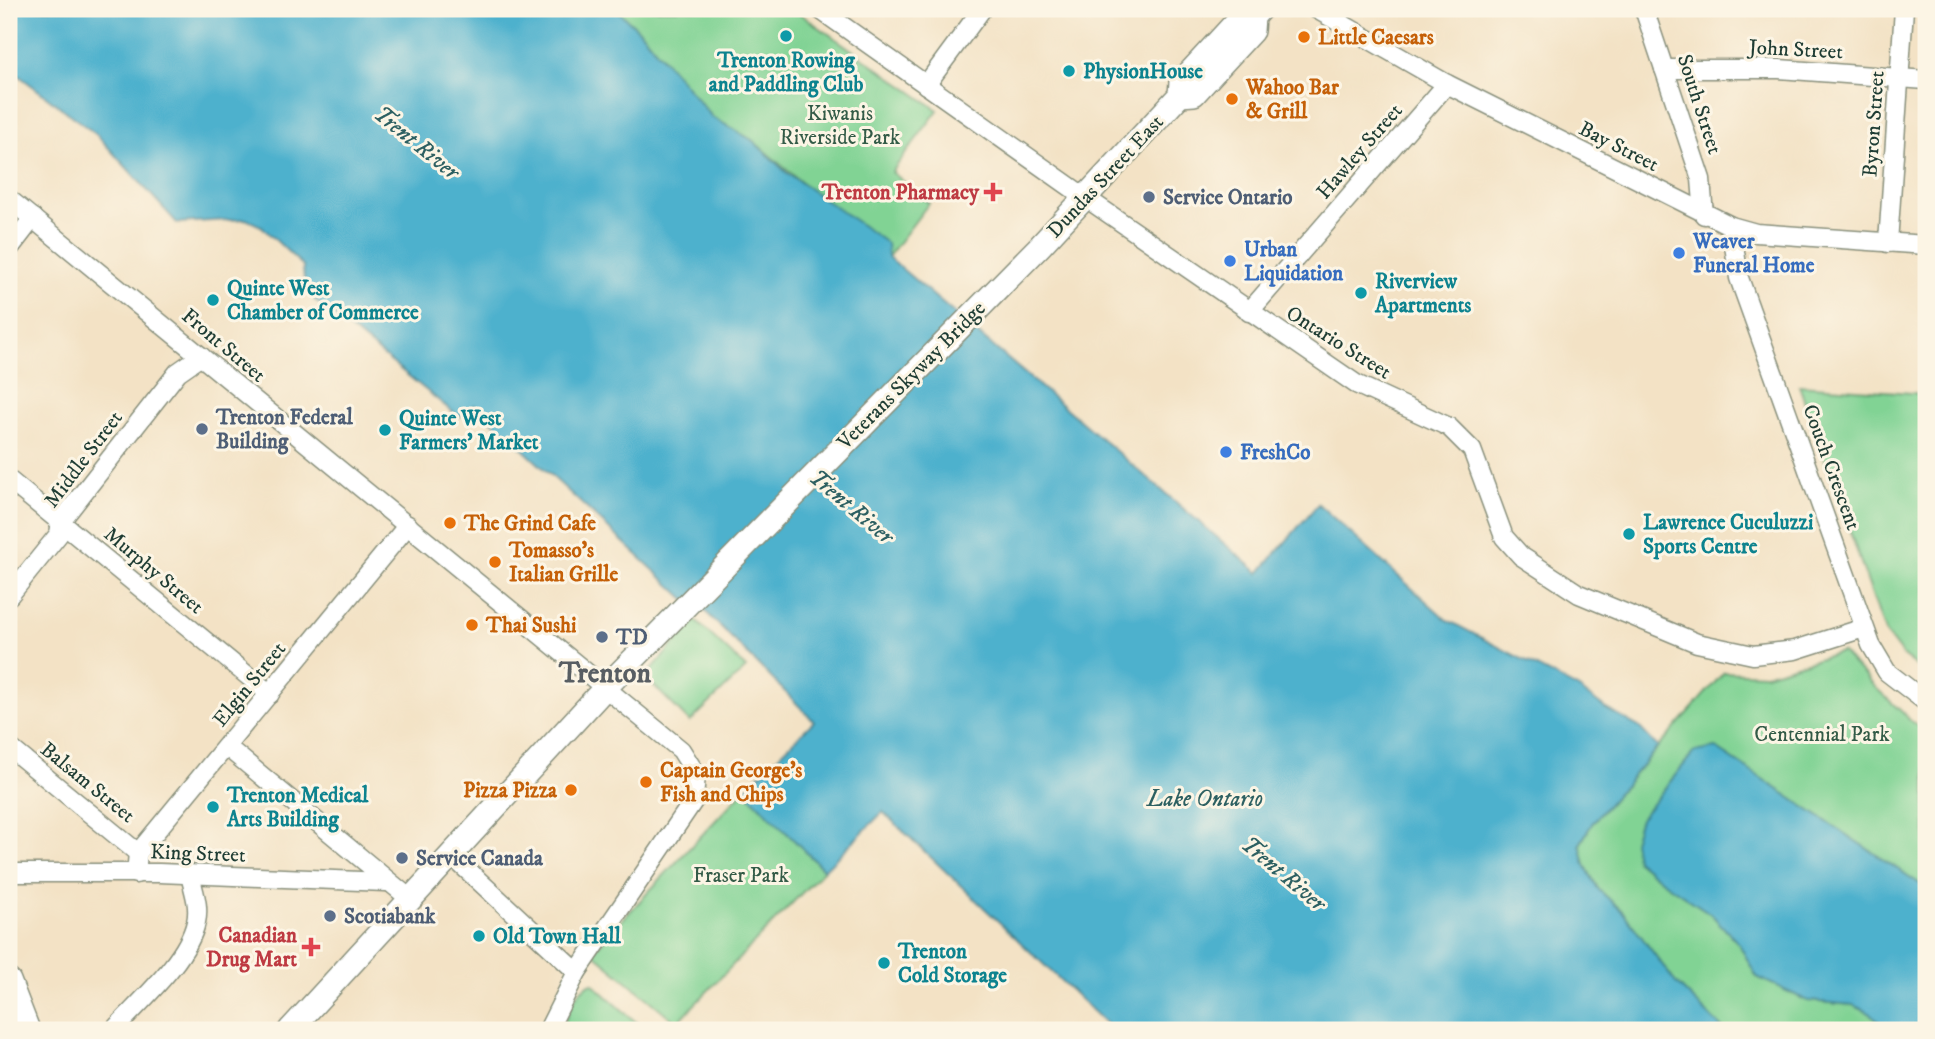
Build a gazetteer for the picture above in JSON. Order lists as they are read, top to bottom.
{
  "streets": {
    "main road": ["Dundas Street East", "Veterans Skyway Bridge"],
    "street": [
      "John Street",
      "South Street",
      "Byron Street",
      "Bay Street",
      "Hawley Street",
      "Ontario Street",
      "Front Street",
      "Middle Street",
      "Couch Crescent",
      "Murphy Street",
      "Elgin Street",
      "Balsam Street",
      "King Street"
    ]
  },
  "crossings": [
    ["John Street", "South Street"],
    ["John Street", "Byron Street"],
    ["South Street", "Bay Street"],
    ["Byron Street", "Bay Street"],
    ["Bay Street", "Hawley Street"],
    ["Bay Street", "Couch Crescent"],
    ["Hawley Street", "Ontario Street"],
    ["Dundas Street East", "Ontario Street"],
    ["Dundas Street East", "Veterans Skyway Bridge"],
    ["Ontario Street", "Couch Crescent"],
    ["Front Street", "Veterans Skyway Bridge"],
    ["Front Street", "Middle Street"],
    ["Front Street", "Elgin Street"],
    ["Middle Street", "Murphy Street"],
    ["Murphy Street", "Elgin Street"],
    ["Elgin Street", "Balsam Street"]
  ],
  "districts": ["Trenton"],
  "water": ["Trent River", "Lake Ontario"],
  "parks": ["Kiwanis Riverside Park", "Centennial Park", "Fraser Park"],
  "places": {
    "other": [
      "Trenton Rowing and Paddling Club",
      "Little Caesars",
      "PhysionHouse",
      "Wahoo Bar & Grill",
      "Service Ontario",
      "Weaver Funeral Home",
      "Urban Liquidation",
      "Riverview Apartments",
      "Quinte West Chamber of Commerce",
      "Trenton Federal Building",
      "Quinte West Farmers' Market",
      "FreshCo",
      "The Grind Cafe",
      "Lawrence Cuculuzzi Sports Centre",
      "Tomasso's Italian Grille",
      "Thai Sushi",
      "TD",
      "Captain George's Fish and Chips",
      "Pizza Pizza",
      "Trenton Medical Arts Building",
      "Service Canada",
      "Scotiabank",
      "Old Town Hall",
      "Trenton Cold Storage"
    ],
    "health": ["Trenton Pharmacy", "Canadian Drug Mart"]
  }
}
